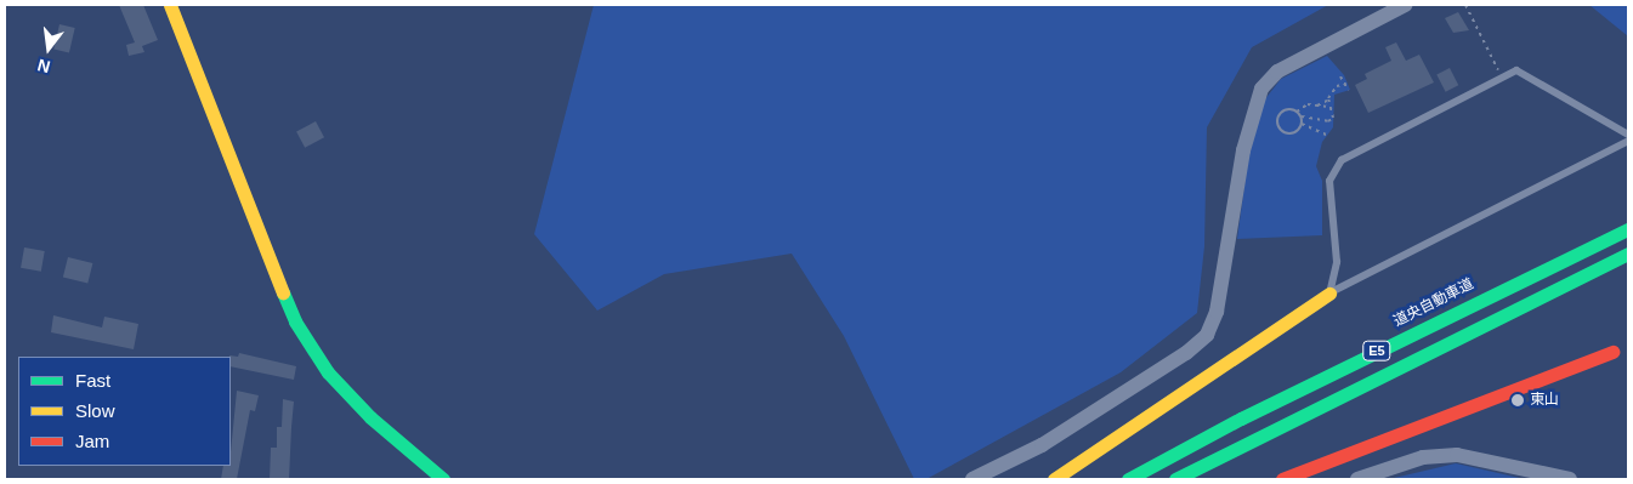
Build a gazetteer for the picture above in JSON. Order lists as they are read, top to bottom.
{
  "streets": {
    "main road": ["道央自動車道", "E5"]
  },
  "places": ["東山"],
  "legend": ["Fast", "Slow", "Jam"],
  "north": "bottom"
}
